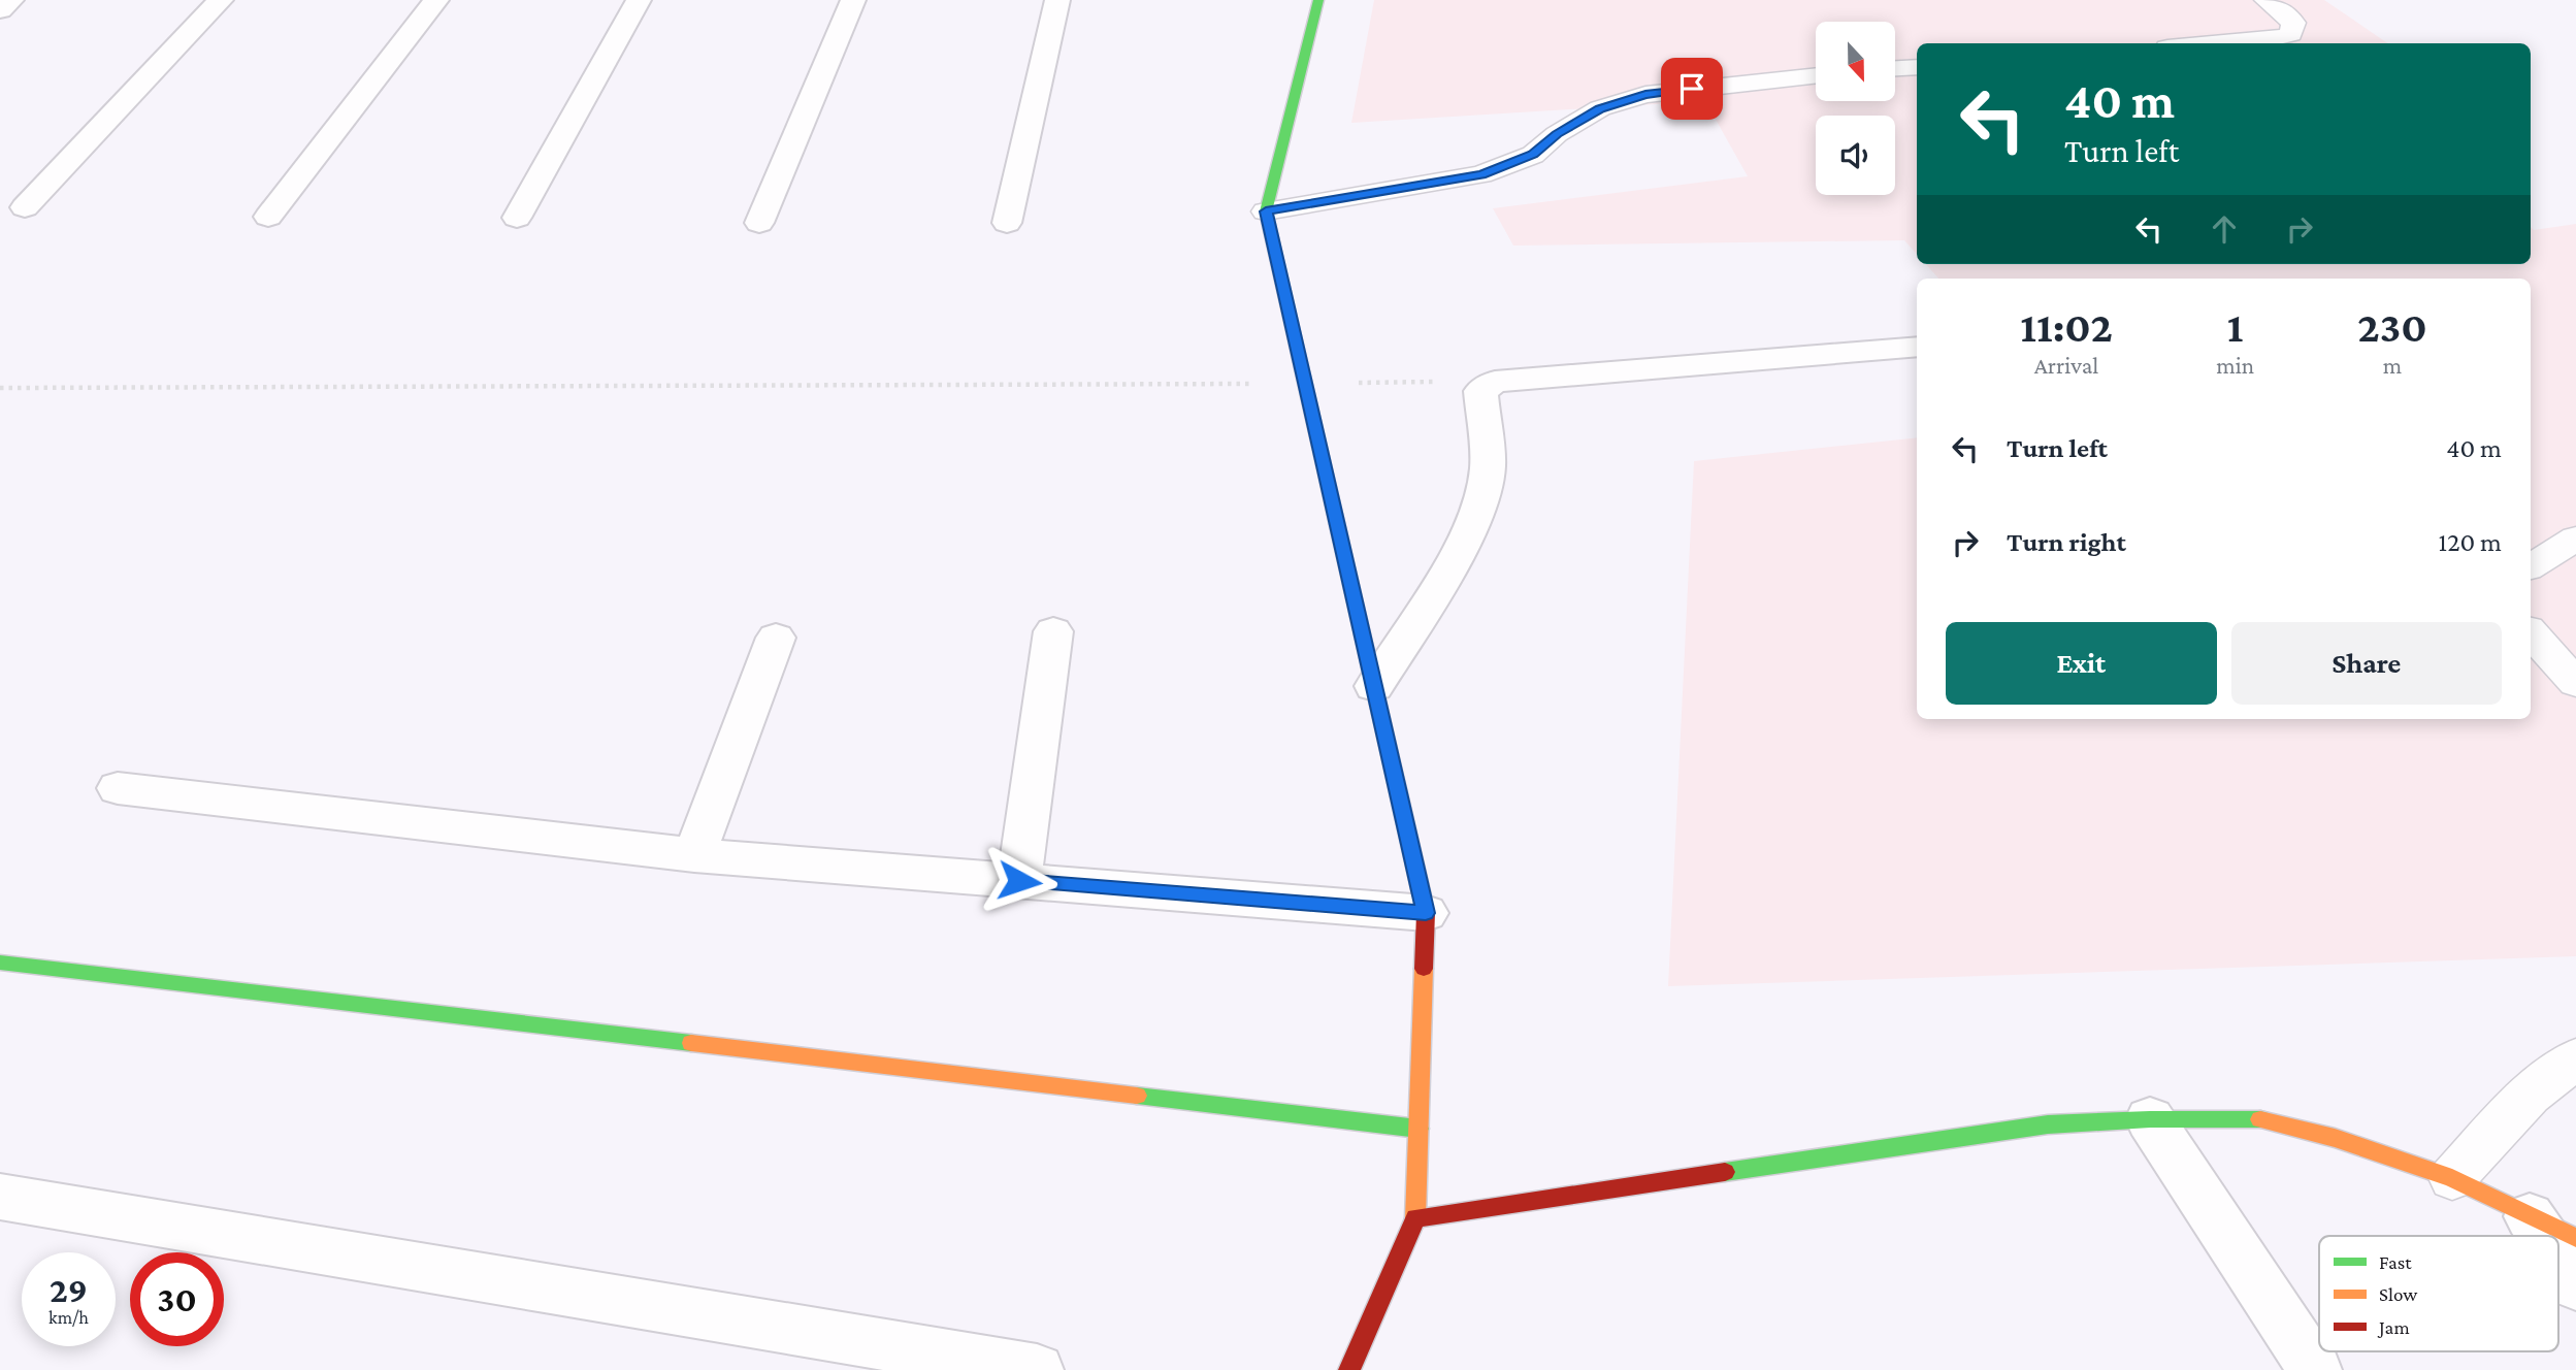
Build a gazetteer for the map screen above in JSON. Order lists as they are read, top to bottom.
{
  "legend": ["Fast", "Slow", "Jam"],
  "north": "bottom",
  "page": {
    "turn": ["40 m", "Turn left"],
    "eta": [
      "11:02",
      "Arrival",
      "1",
      "min",
      "230",
      "m"
    ],
    "list": [
      {
        "name": "Turn left",
        "value": "40 m"
      },
      {
        "name": "Turn right",
        "value": "120 m"
      }
    ],
    "buttons": ["Exit", "Share"],
    "speed": "29 km/h",
    "limit": "30"
  }
}
